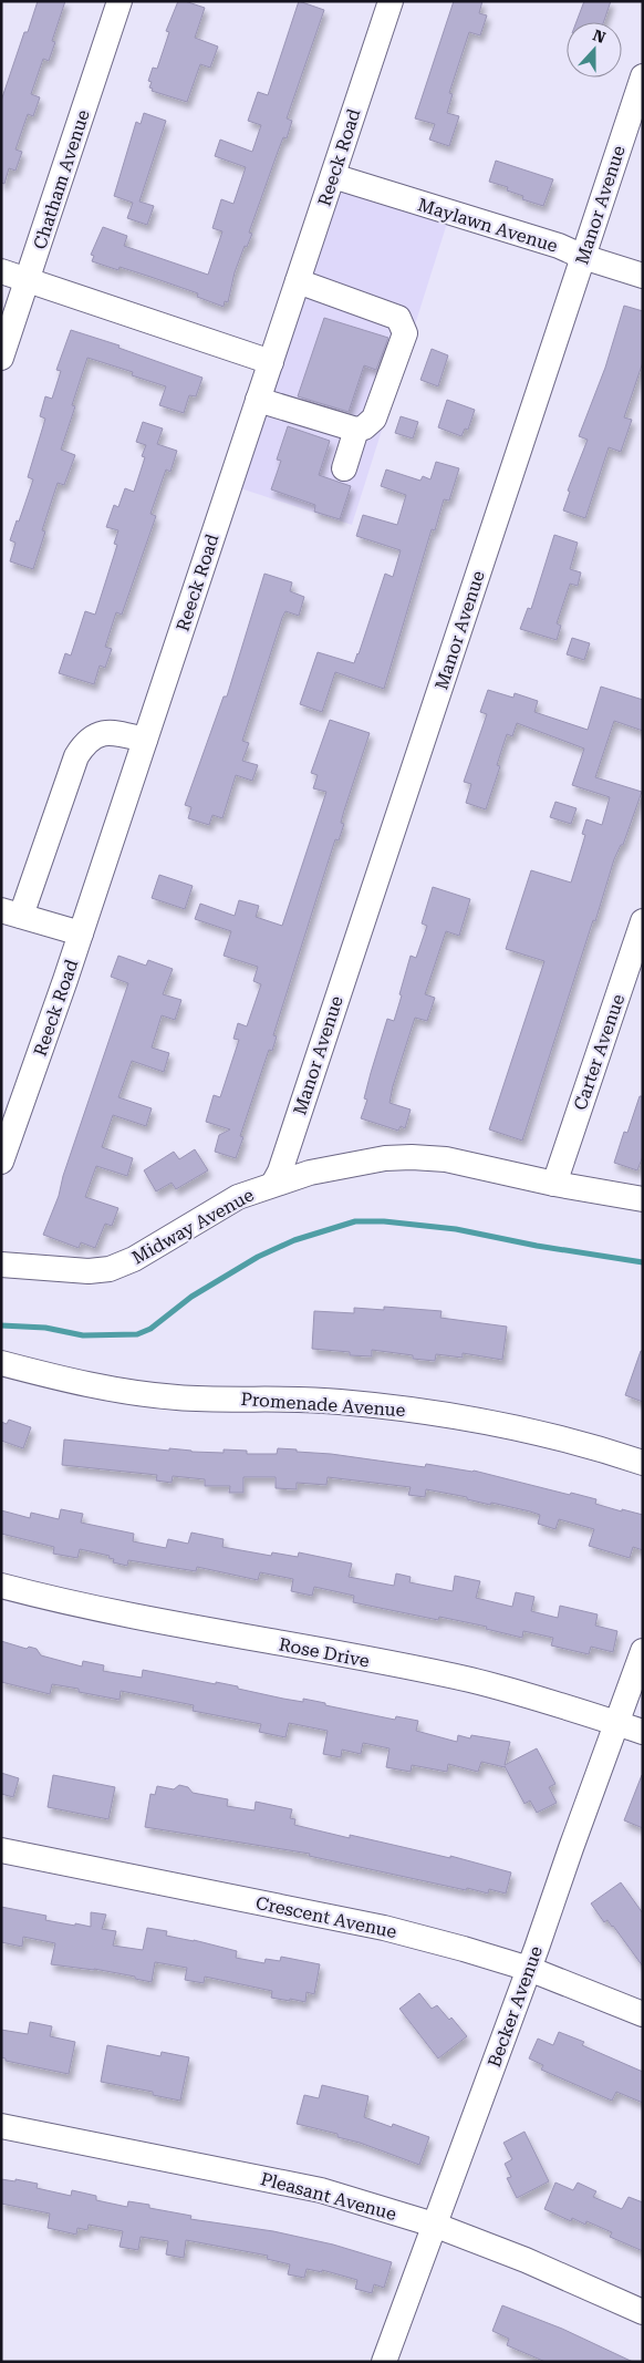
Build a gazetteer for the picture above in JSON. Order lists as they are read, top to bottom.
{
  "streets": {
    "street": [
      "Reeck Road",
      "Chatham Avenue",
      "Manor Avenue",
      "Maylawn Avenue",
      "Carter Avenue",
      "Midway Avenue",
      "Promenade Avenue",
      "Rose Drive",
      "Crescent Avenue",
      "Becker Avenue",
      "Pleasant Avenue"
    ]
  },
  "crossings": [
    ["Reeck Road", "Maylawn Avenue"],
    ["Manor Avenue", "Maylawn Avenue"],
    ["Manor Avenue", "Midway Avenue"],
    ["Carter Avenue", "Midway Avenue"],
    ["Rose Drive", "Becker Avenue"],
    ["Crescent Avenue", "Becker Avenue"],
    ["Becker Avenue", "Pleasant Avenue"]
  ],
  "north": "top"
}
